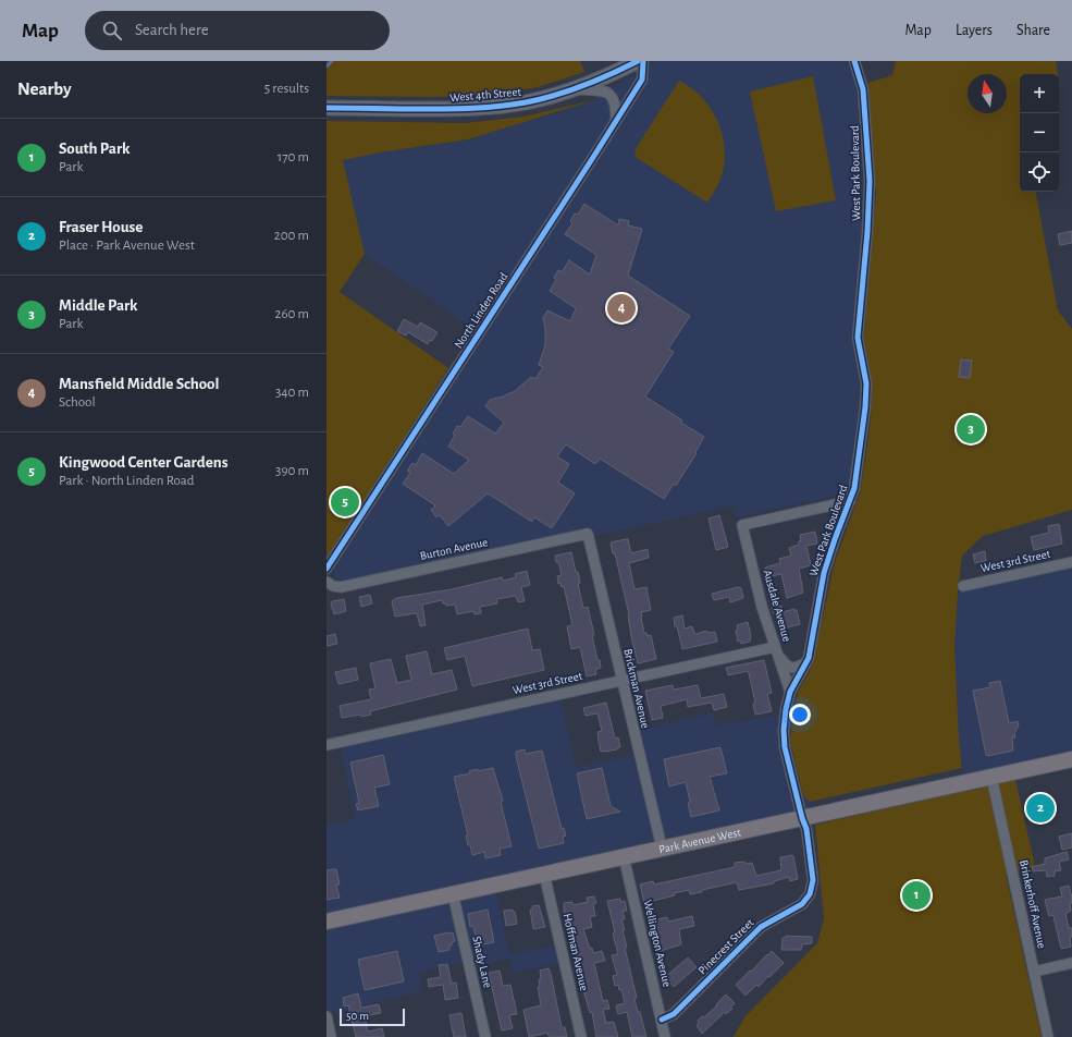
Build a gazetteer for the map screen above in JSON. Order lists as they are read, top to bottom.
{
  "streets": {
    "main road": ["West 4th Street", "Park Avenue West"],
    "street": [
      "West Park Boulevard",
      "North Linden Road",
      "Burton Avenue",
      "West 3rd Street",
      "Ausdale Avenue",
      "Brickman Avenue",
      "Brinkerhoff Avenue",
      "Wellington Avenue",
      "Pinecrest Street",
      "Hoffman Avenue",
      "Shady Lane"
    ]
  },
  "crossings": [
    ["West Park Boulevard", "Ausdale Avenue"],
    ["West Park Boulevard", "Park Avenue West"],
    ["West Park Boulevard", "Pinecrest Street"],
    ["Burton Avenue", "Brickman Avenue"],
    ["West 3rd Street", "Ausdale Avenue"],
    ["West 3rd Street", "Brickman Avenue"],
    ["Brickman Avenue", "Park Avenue West"],
    ["Park Avenue West", "Brinkerhoff Avenue"],
    ["Park Avenue West", "Wellington Avenue"],
    ["Park Avenue West", "Pinecrest Street"],
    ["Park Avenue West", "Hoffman Avenue"],
    ["Park Avenue West", "Shady Lane"],
    ["Wellington Avenue", "Pinecrest Street"]
  ],
  "scale_bar": "50 m",
  "north": "top",
  "page": {
    "header": "Map",
    "search": "Search here",
    "nav": ["Map", "Layers", "Share"],
    "heading": ["Nearby", "5 results"],
    "map_buttons": ["+", "−"],
    "list": [
      {
        "mark": "1",
        "name": "South Park",
        "note": "Park",
        "value": "170 m"
      },
      {
        "mark": "2",
        "name": "Fraser House",
        "note": "Place · Park Avenue West",
        "value": "200 m"
      },
      {
        "mark": "3",
        "name": "Middle Park",
        "note": "Park",
        "value": "260 m"
      },
      {
        "mark": "4",
        "name": "Mansfield Middle School",
        "note": "School",
        "value": "340 m"
      },
      {
        "mark": "5",
        "name": "Kingwood Center Gardens",
        "note": "Park · North Linden Road",
        "value": "390 m"
      }
    ],
    "pins": [
      "4",
      "3",
      "5",
      "2",
      "1"
    ],
    "scale": "50 m"
  }
}
